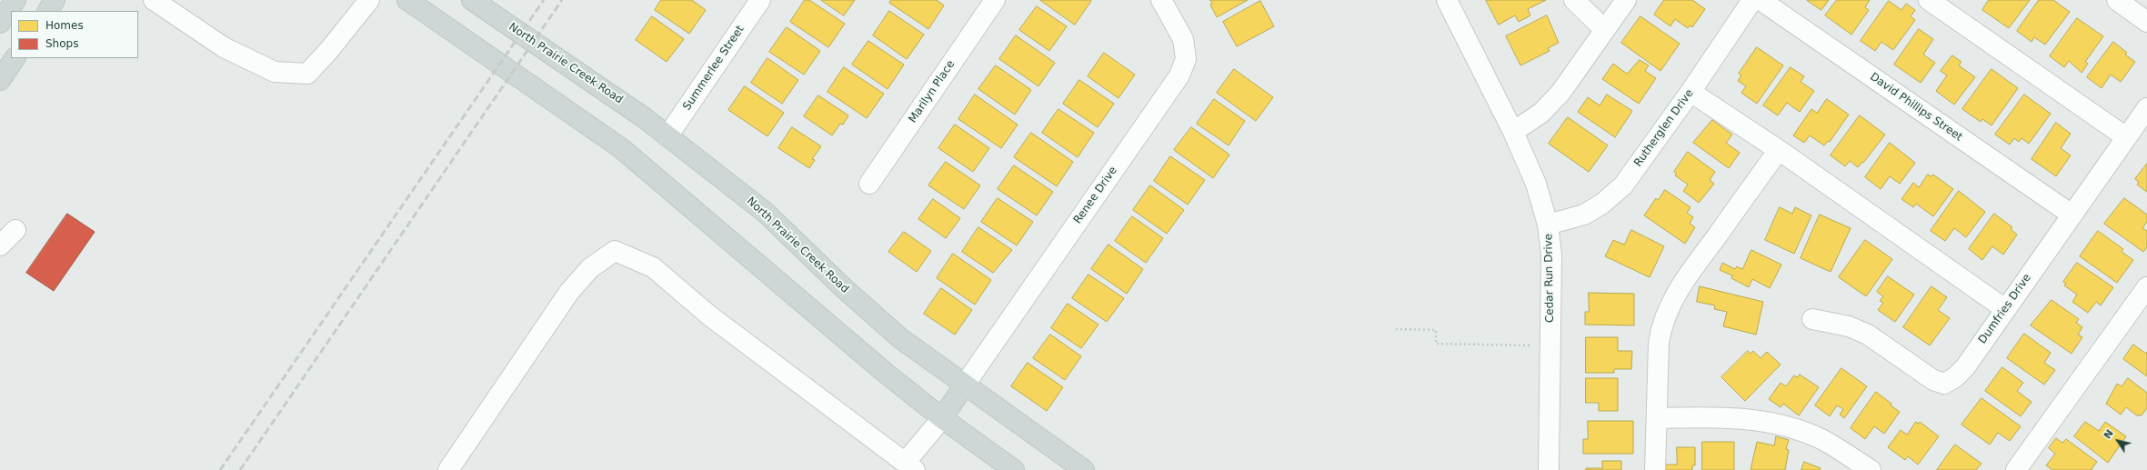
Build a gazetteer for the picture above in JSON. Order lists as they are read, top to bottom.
{
  "streets": {
    "main road": ["North Prairie Creek Road"],
    "street": [
      "Summerlee Street",
      "Marilyn Place",
      "David Phillips Street",
      "Rutherglen Drive",
      "Renee Drive",
      "Cedar Run Drive",
      "Dumfries Drive"
    ]
  },
  "crossings": [
    ["North Prairie Creek Road", "Summerlee Street"],
    ["North Prairie Creek Road", "Renee Drive"],
    ["David Phillips Street", "Dumfries Drive"],
    ["Rutherglen Drive", "Cedar Run Drive"]
  ],
  "legend": ["Homes", "Shops"],
  "north": "top left"
}
